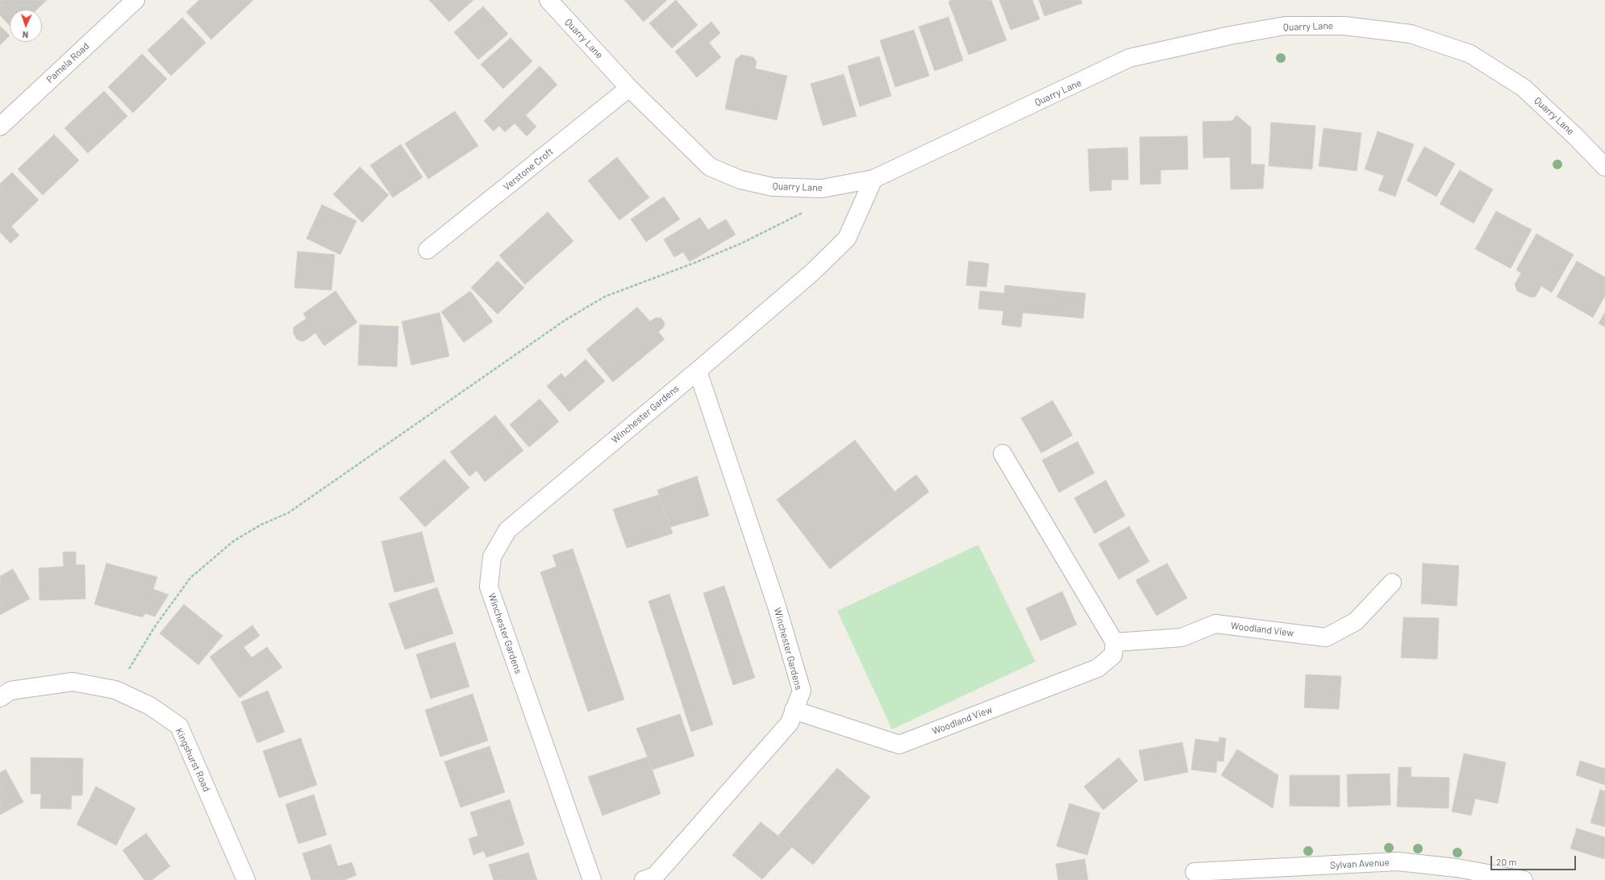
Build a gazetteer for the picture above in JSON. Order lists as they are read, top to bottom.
{
  "streets": {
    "street": [
      "Quarry Lane",
      "Pamela Road",
      "Verstone Croft",
      "Winchester Gardens",
      "Woodland View",
      "Kingshurst Road",
      "Sylvan Avenue"
    ]
  },
  "crossings": [
    ["Quarry Lane", "Verstone Croft"],
    ["Quarry Lane", "Winchester Gardens"],
    ["Winchester Gardens", "Woodland View"]
  ],
  "scale_bar": "20 m",
  "north": "bottom"
}
